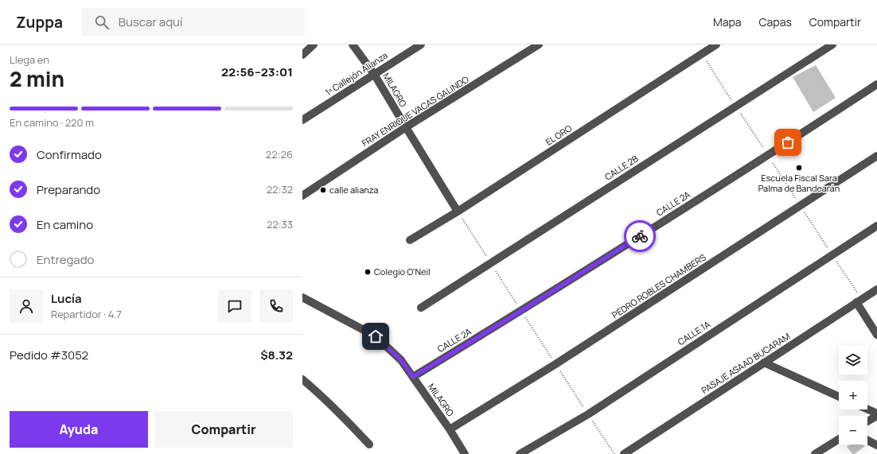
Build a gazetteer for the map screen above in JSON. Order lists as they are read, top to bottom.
{
  "streets": {
    "street": [
      "1º Callejón Alianza",
      "MILAGRO",
      "FRAY ENRIQUE VACAS GALINDO",
      "EL ORO",
      "CALLE 2B",
      "CALLE 2A",
      "PEDRO ROBLES CHAMBERS",
      "CALLE 1A",
      "PASAJE ASAAD BUCARAM"
    ]
  },
  "crossings": [
    ["1º Callejón Alianza", "MILAGRO"],
    ["MILAGRO", "FRAY ENRIQUE VACAS GALINDO"],
    ["MILAGRO", "EL ORO"],
    ["MILAGRO", "CALLE 2A"],
    ["MILAGRO", "PEDRO ROBLES CHAMBERS"]
  ],
  "places": ["Escuela Fiscal Sara Palma de Bandearán", "calle alianza", "Colegio O'Neil"],
  "page": {
    "header": "Zuppa",
    "search": "Buscar aquí",
    "nav": ["Mapa", "Capas", "Compartir"],
    "heading": ["2 min", "Llega en", "22:56–23:01"],
    "panel": [
      "Lucía",
      "Repartidor · 4.7",
      "Pedido #3052",
      "$8.32"
    ],
    "bar": "En camino · 220 m",
    "list": [
      ["Confirmado", "22:26"],
      ["Preparando", "22:32"],
      ["En camino", "22:33"],
      "Entregado"
    ],
    "map_buttons": ["+", "−"],
    "buttons": ["Ayuda", "Compartir"]
  }
}
